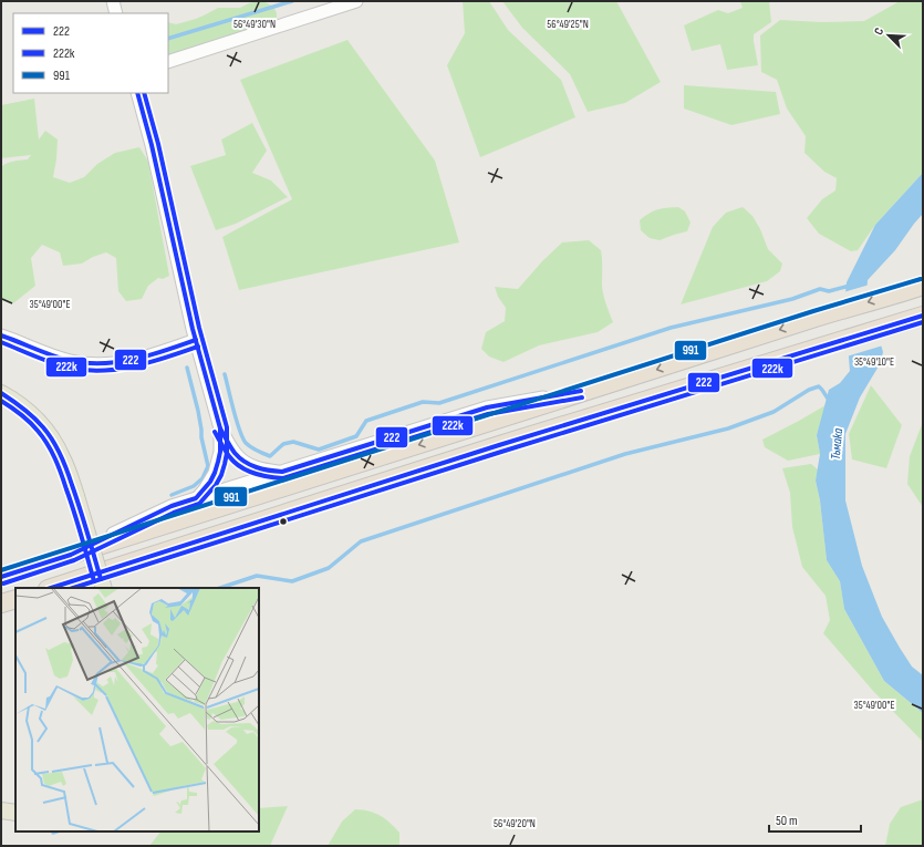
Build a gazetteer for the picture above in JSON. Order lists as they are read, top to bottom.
{
  "water": ["Тьмака"],
  "lines": ["transit line 222", "transit line 222к", "transit line 991"],
  "legend": ["222", "222к", "991"],
  "scale_bar": "50 m",
  "north": "top left",
  "coordinates": [
    "56°49'30\"N",
    "56°49'25\"N",
    "35°49'00\"E",
    "35°49'10\"E",
    "56°49'20\"N"
  ]
}
